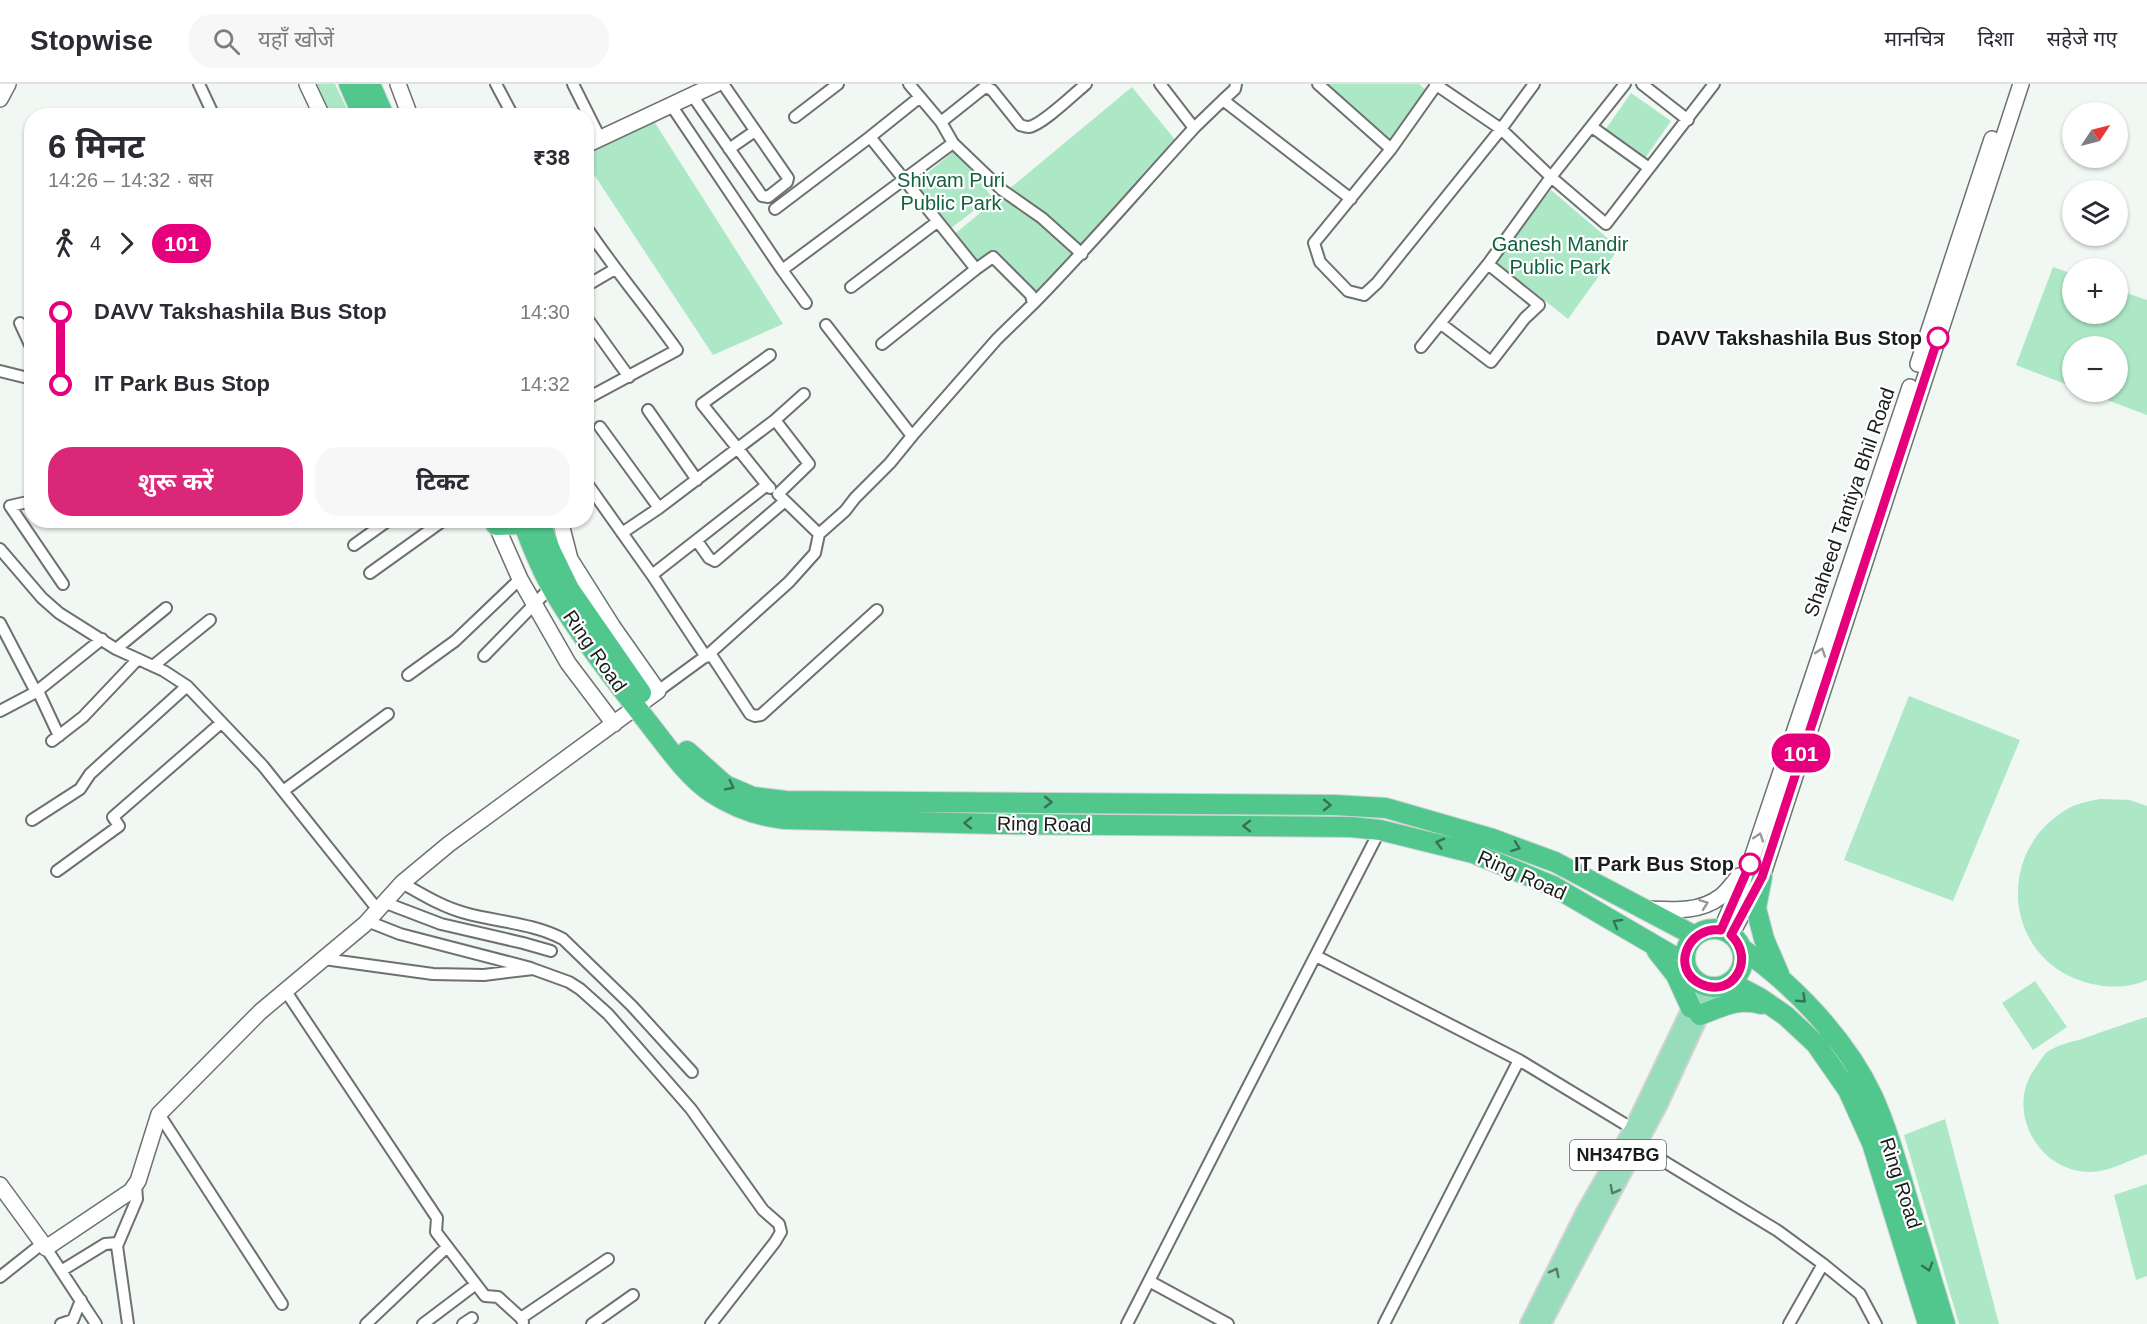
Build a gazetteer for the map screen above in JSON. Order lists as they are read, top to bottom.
{
  "streets": {
    "highway": ["Ring Road"],
    "main road": ["Shaheed Tantiya Bhil Road", "NH347BG"]
  },
  "crossings": [
    ["Ring Road", "NH347BG"]
  ],
  "parks": ["Shivam Puri Public Park", "Ganesh Mandir Public Park"],
  "places": ["DAVV Takshashila Bus Stop", "IT Park Bus Stop"],
  "lines": ["bus line 101"],
  "north": "top right",
  "page": {
    "header": "Stopwise",
    "search": "यहाँ खोजें",
    "nav": ["मानचित्र", "दिशा", "सहेजे गए"],
    "on_map": "101",
    "map_buttons": ["+", "−"],
    "heading": ["6 मिनट", "14:26 – 14:32 · बस", "₹38"],
    "legs": ["4", "101"],
    "list": [
      {
        "name": "DAVV Takshashila Bus Stop",
        "value": "14:30"
      },
      {
        "name": "IT Park Bus Stop",
        "value": "14:32"
      }
    ],
    "buttons": ["शुरू करें", "टिकट"]
  }
}
